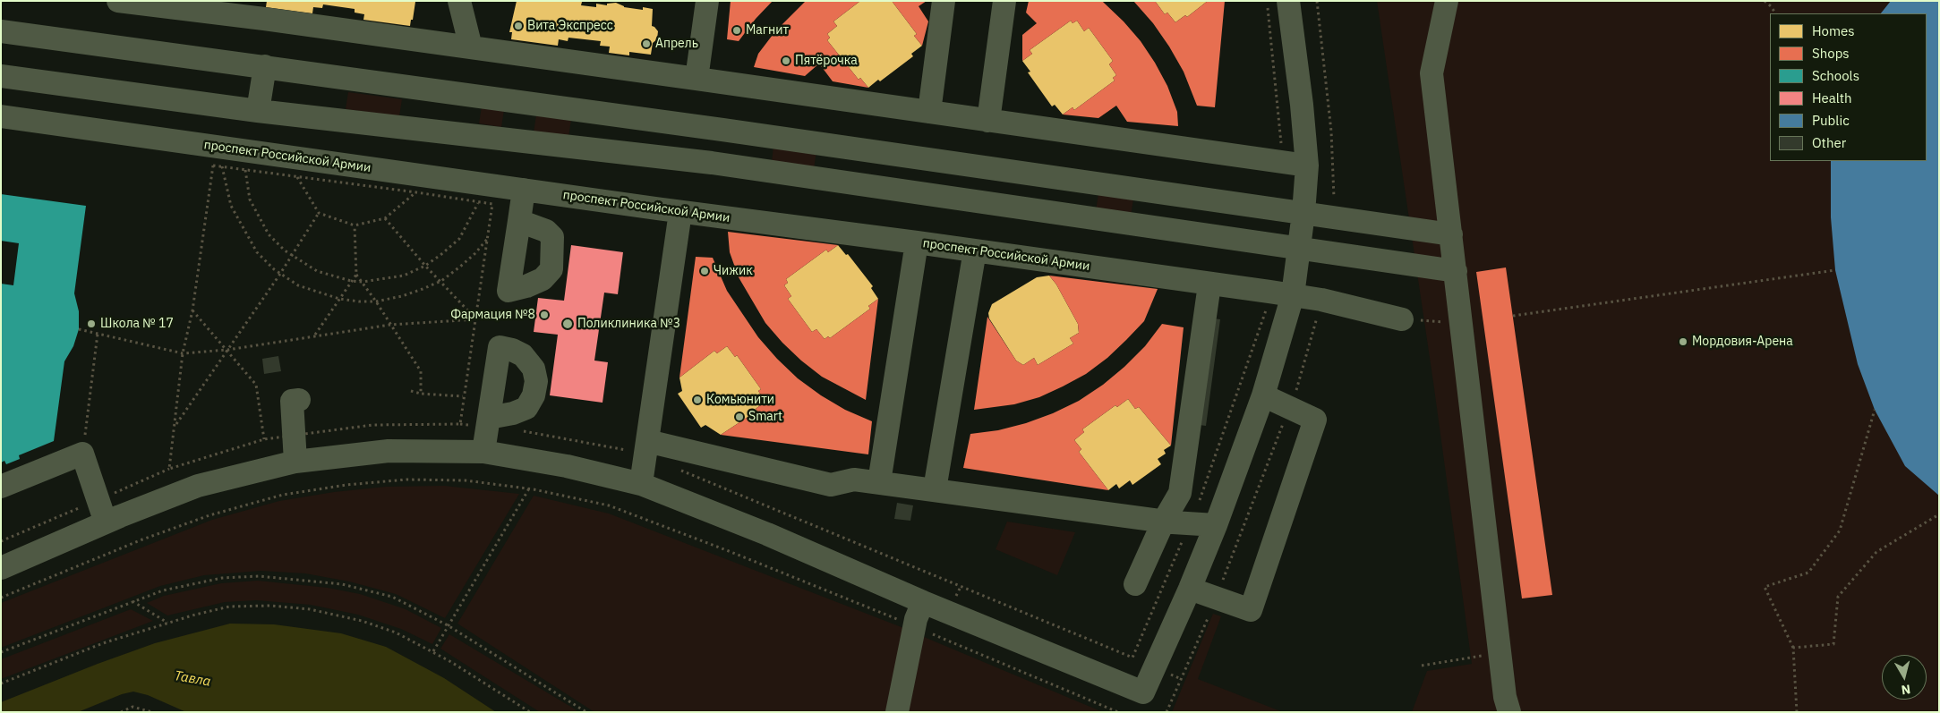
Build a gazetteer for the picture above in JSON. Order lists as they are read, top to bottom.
{
  "streets": {
    "street": ["проспект Российской Армии"]
  },
  "water": ["Тавла"],
  "places": [
    "Вита Экспресс",
    "Магнит",
    "Апрель",
    "Пятёрочка",
    "Чижик",
    "Фармация №8",
    "Школа № 17",
    "Поликлиника №3",
    "Мордовия-Арена",
    "Комьюнити",
    "Smart"
  ],
  "legend": [
    "Homes",
    "Shops",
    "Schools",
    "Health",
    "Public",
    "Other"
  ],
  "north": "bottom"
}
